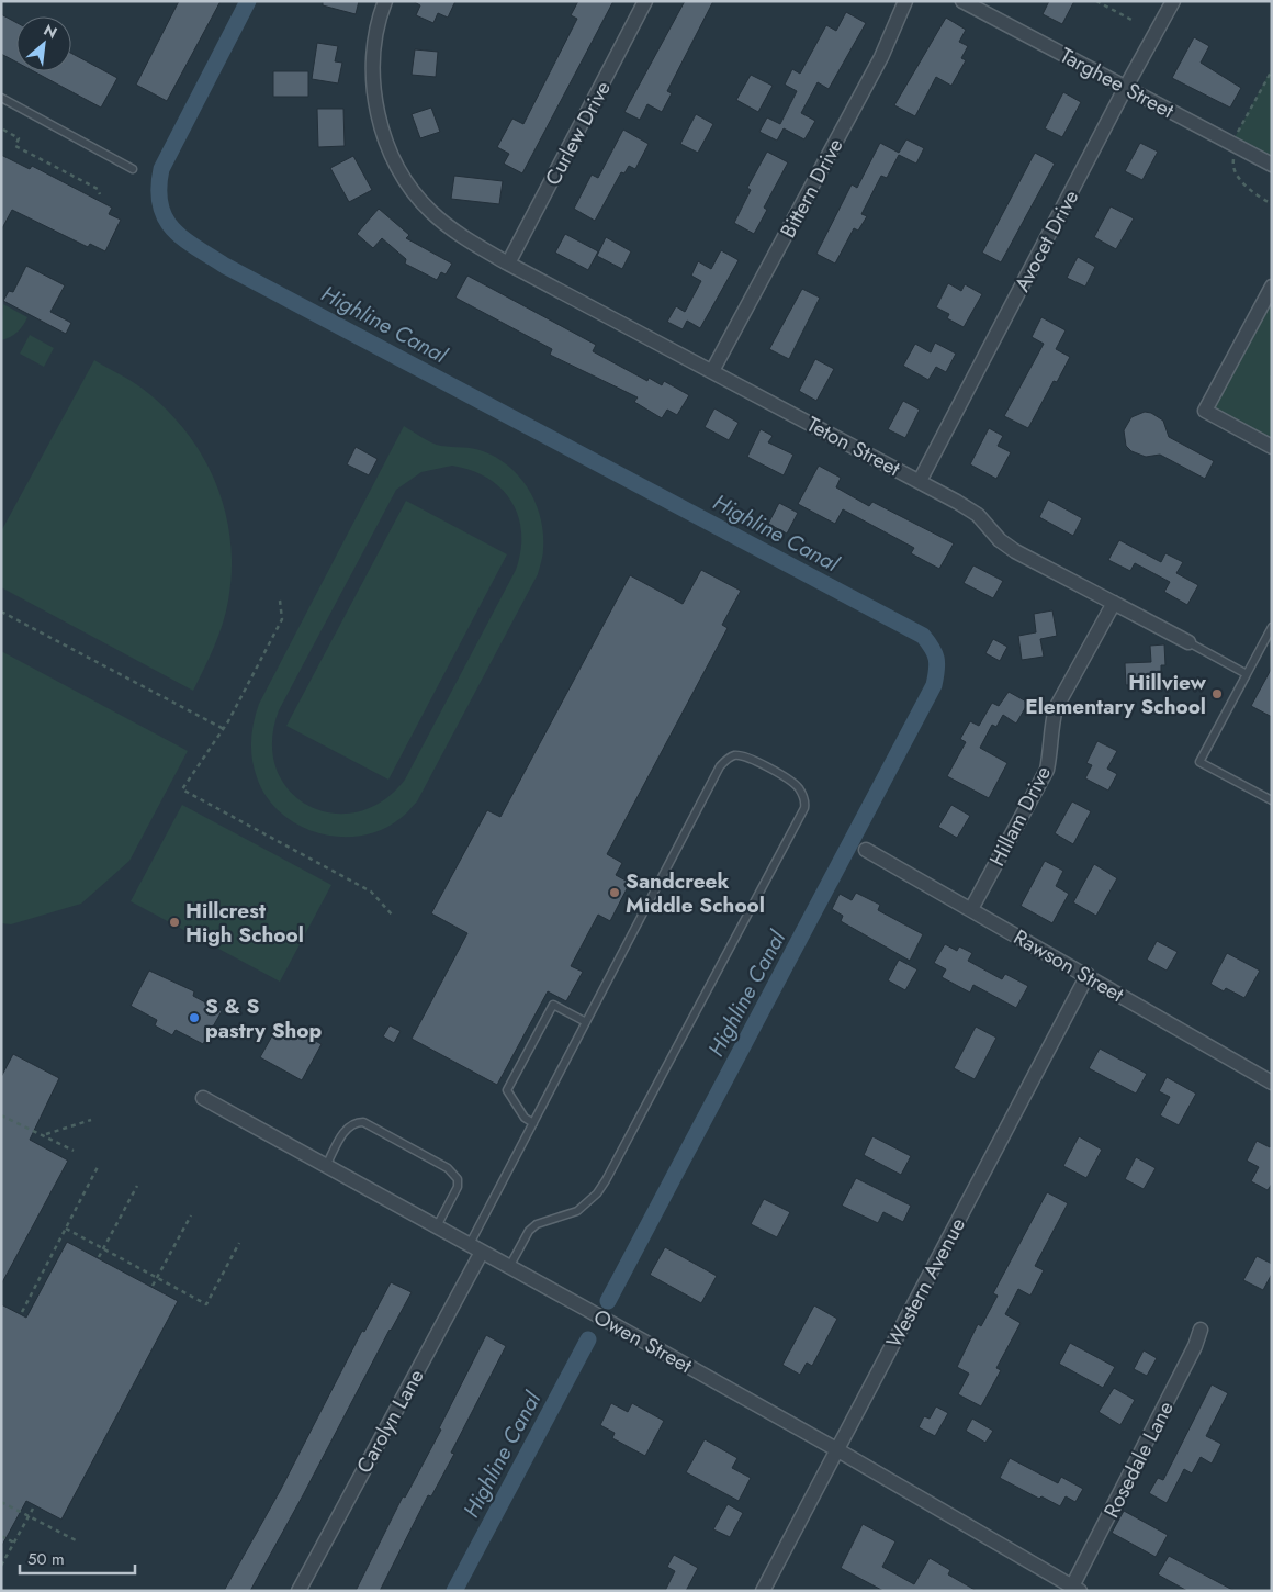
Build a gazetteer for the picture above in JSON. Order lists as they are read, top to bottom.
{
  "streets": {
    "street": [
      "Targhee Street",
      "Curlew Drive",
      "Bittern Drive",
      "Avocet Drive",
      "Teton Street",
      "Hillam Drive",
      "Rawson Street",
      "Western Avenue",
      "Owen Street",
      "Carolyn Lane",
      "Rosedale Lane"
    ]
  },
  "crossings": [
    ["Targhee Street", "Avocet Drive"],
    ["Curlew Drive", "Teton Street"],
    ["Bittern Drive", "Teton Street"],
    ["Avocet Drive", "Teton Street"],
    ["Teton Street", "Hillam Drive"],
    ["Hillam Drive", "Rawson Street"],
    ["Rawson Street", "Western Avenue"],
    ["Western Avenue", "Owen Street"],
    ["Owen Street", "Carolyn Lane"],
    ["Owen Street", "Rosedale Lane"]
  ],
  "water": ["Highline Canal"],
  "places": [
    "Hillview Elementary School",
    "Sandcreek Middle School",
    "Hillcrest High School",
    "S & S pastry Shop"
  ],
  "scale_bar": "50 m",
  "north": "top right"
}
